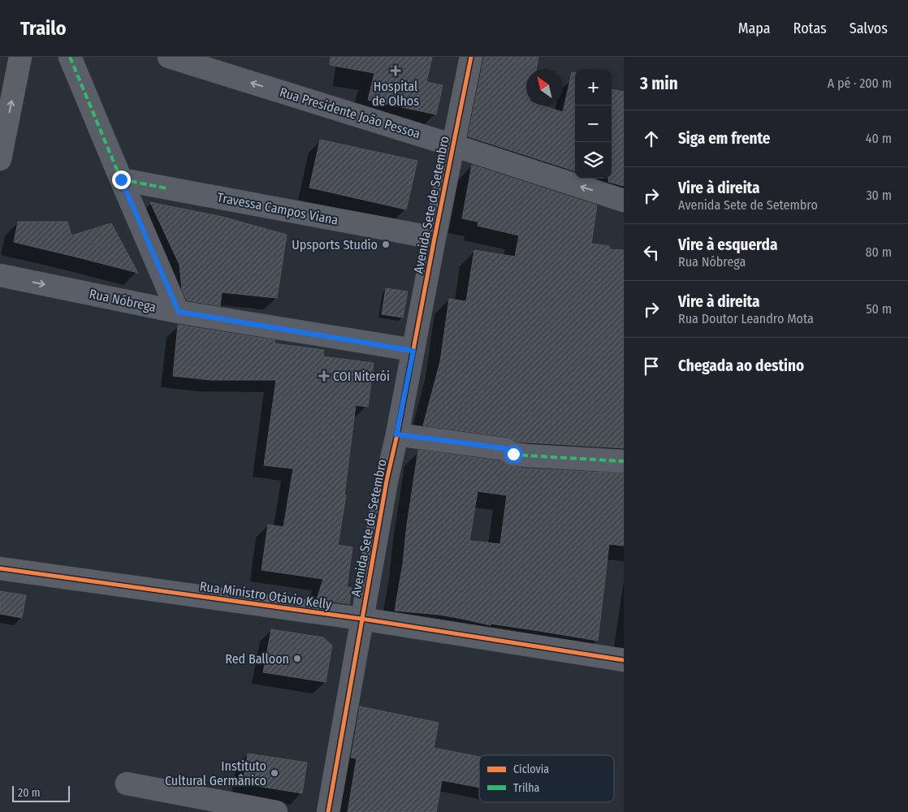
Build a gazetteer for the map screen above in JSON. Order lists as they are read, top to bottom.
{
  "streets": {
    "street": [
      "Rua Presidente João Pessoa",
      "Avenida Sete de Setembro",
      "Travessa Campos Viana",
      "Rua Nóbrega",
      "Rua Ministro Otávio Kelly"
    ]
  },
  "crossings": [
    ["Rua Presidente João Pessoa", "Avenida Sete de Setembro"],
    ["Avenida Sete de Setembro", "Travessa Campos Viana"],
    ["Avenida Sete de Setembro", "Rua Nóbrega"],
    ["Avenida Sete de Setembro", "Rua Ministro Otávio Kelly"]
  ],
  "one_way": ["Rua Presidente João Pessoa", "Rua Nóbrega"],
  "places": {
    "health": ["Hospital de Olhos", "COI Niterói"],
    "other": ["Upsports Studio", "Red Balloon", "Instituto Cultural Germânico"]
  },
  "legend": ["Ciclovia", "Trilha"],
  "scale_bar": "20 m",
  "north": "top left",
  "page": {
    "header": "Trailo",
    "nav": ["Mapa", "Rotas", "Salvos"],
    "heading": ["3 min", "A pé · 200 m"],
    "map_buttons": ["+", "−"],
    "list": [
      ["Siga em frente", "40 m"],
      ["Vire à direita", "Avenida Sete de Setembro", "30 m"],
      ["Vire à esquerda", "Rua Nóbrega", "80 m"],
      ["Vire à direita", "Rua Doutor Leandro Mota", "50 m"],
      "Chegada ao destino"
    ],
    "scale": "20 m"
  }
}
